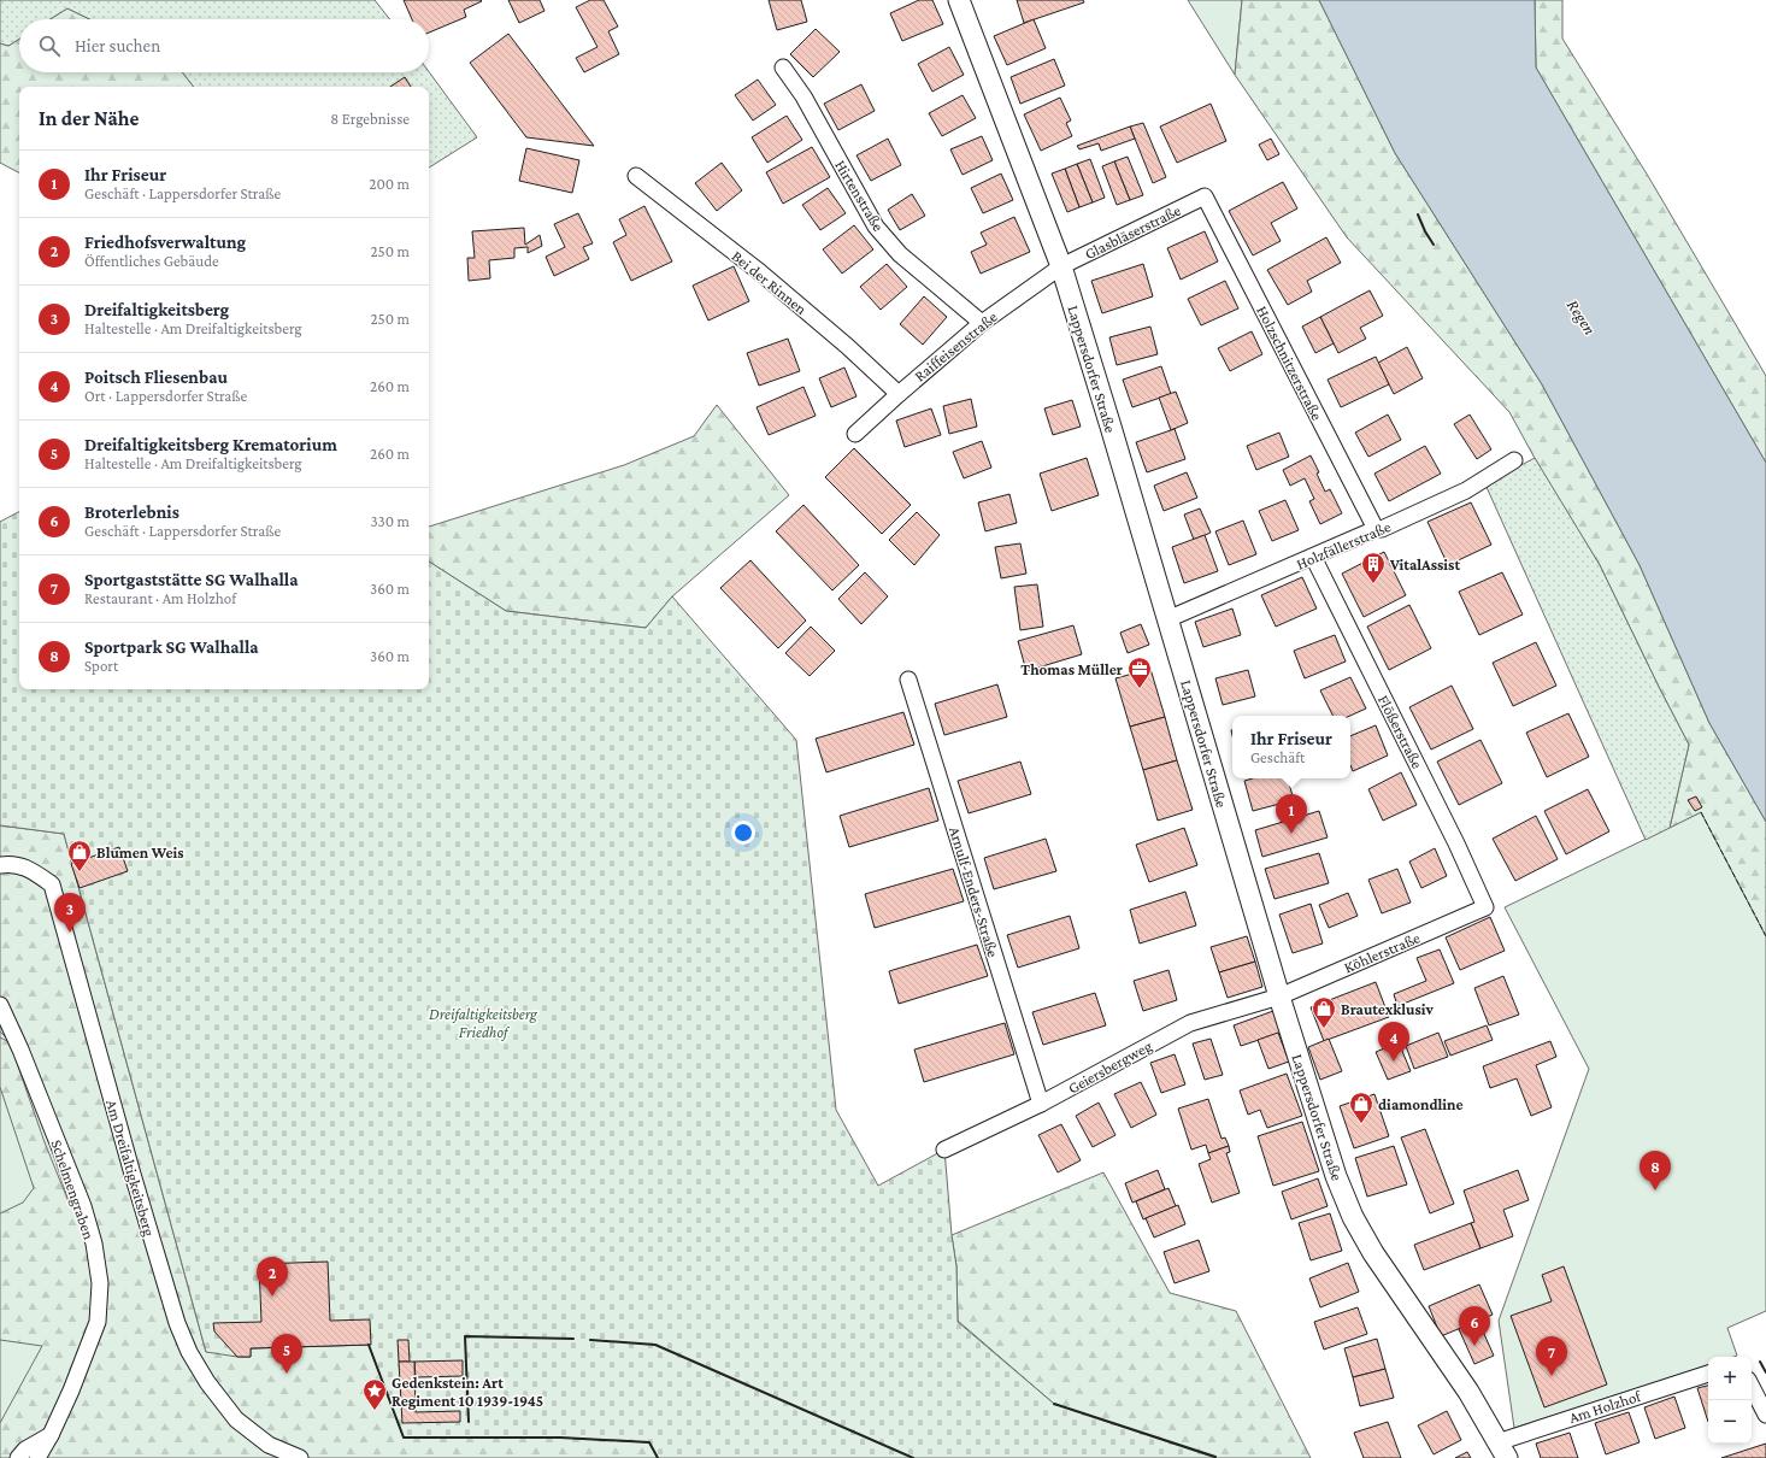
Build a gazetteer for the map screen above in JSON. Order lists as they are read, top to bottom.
{
  "streets": {
    "street": [
      "Hirtenstraße",
      "Glasbläserstraße",
      "Bei der Rinnen",
      "Raiffeisenstraße",
      "Holzschnitzerstraße",
      "Lappersdorfer Straße",
      "Holzfällerstraße",
      "Flößerstraße",
      "Arnulf-Enders-Straße",
      "Köhlerstraße",
      "Geiersbergweg",
      "Am Dreifaltigkeitsberg",
      "Schelmengraben",
      "Am Holzhof"
    ]
  },
  "crossings": [
    ["Hirtenstraße", "Raiffeisenstraße"],
    ["Glasbläserstraße", "Raiffeisenstraße"],
    ["Glasbläserstraße", "Holzschnitzerstraße"],
    ["Glasbläserstraße", "Lappersdorfer Straße"],
    ["Bei der Rinnen", "Raiffeisenstraße"],
    ["Raiffeisenstraße", "Lappersdorfer Straße"],
    ["Holzschnitzerstraße", "Holzfällerstraße"],
    ["Lappersdorfer Straße", "Holzfällerstraße"],
    ["Lappersdorfer Straße", "Köhlerstraße"],
    ["Lappersdorfer Straße", "Geiersbergweg"],
    ["Lappersdorfer Straße", "Am Holzhof"],
    ["Holzfällerstraße", "Flößerstraße"],
    ["Flößerstraße", "Köhlerstraße"],
    ["Arnulf-Enders-Straße", "Geiersbergweg"],
    ["Köhlerstraße", "Geiersbergweg"]
  ],
  "water": ["Regen"],
  "parks": ["Dreifaltigkeitsberg Friedhof"],
  "places": {
    "building": ["VitalAssist"],
    "office": ["Thomas Müller"],
    "shop": ["Blumen Weis", "Brautexklusiv", "diamondline"],
    "place": ["Gedenkstein: Art Regiment 10 1939-1945"]
  },
  "page": {
    "search": "Hier suchen",
    "heading": ["In der Nähe", "8 Ergebnisse"],
    "list": [
      {
        "mark": "1",
        "name": "Ihr Friseur",
        "note": "Geschäft · Lappersdorfer Straße",
        "value": "200 m"
      },
      {
        "mark": "2",
        "name": "Friedhofsverwaltung",
        "note": "Öffentliches Gebäude",
        "value": "250 m"
      },
      {
        "mark": "3",
        "name": "Dreifaltigkeitsberg",
        "note": "Haltestelle · Am Dreifaltigkeitsberg",
        "value": "250 m"
      },
      {
        "mark": "4",
        "name": "Poitsch Fliesenbau",
        "note": "Ort · Lappersdorfer Straße",
        "value": "260 m"
      },
      {
        "mark": "5",
        "name": "Dreifaltigkeitsberg Krematorium",
        "note": "Haltestelle · Am Dreifaltigkeitsberg",
        "value": "260 m"
      },
      {
        "mark": "6",
        "name": "Broterlebnis",
        "note": "Geschäft · Lappersdorfer Straße",
        "value": "330 m"
      },
      {
        "mark": "7",
        "name": "Sportgaststätte SG Walhalla",
        "note": "Restaurant · Am Holzhof",
        "value": "360 m"
      },
      {
        "mark": "8",
        "name": "Sportpark SG Walhalla",
        "note": "Sport",
        "value": "360 m"
      }
    ],
    "popup": ["Ihr Friseur", "Geschäft"],
    "pins": [
      "1",
      "3",
      "4",
      "8",
      "2",
      "6",
      "5",
      "7"
    ],
    "map_buttons": ["+", "−"]
  }
}
